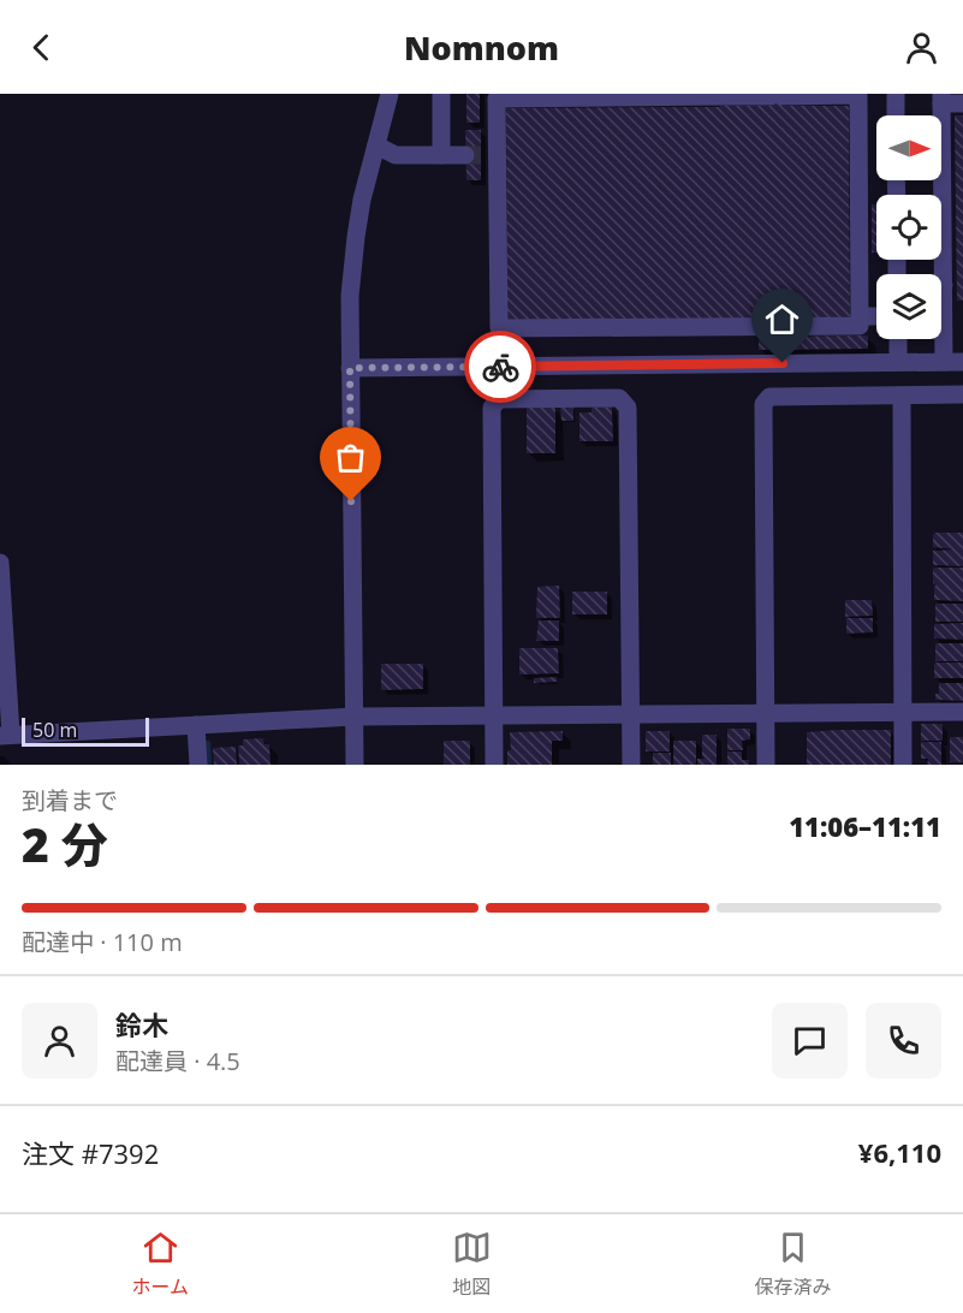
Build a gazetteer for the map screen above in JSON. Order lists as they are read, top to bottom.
{
  "scale_bar": "50 m",
  "north": "right",
  "page": {
    "header": "Nomnom",
    "scale": "50 m",
    "heading": ["2 分", "到着まで", "11:06–11:11"],
    "panel": [
      "鈴木",
      "配達員 · 4.5",
      "注文 #7392",
      "¥6,110"
    ],
    "bar": "配達中 · 110 m",
    "tabs": ["ホーム", "地図", "保存済み"]
  }
}
